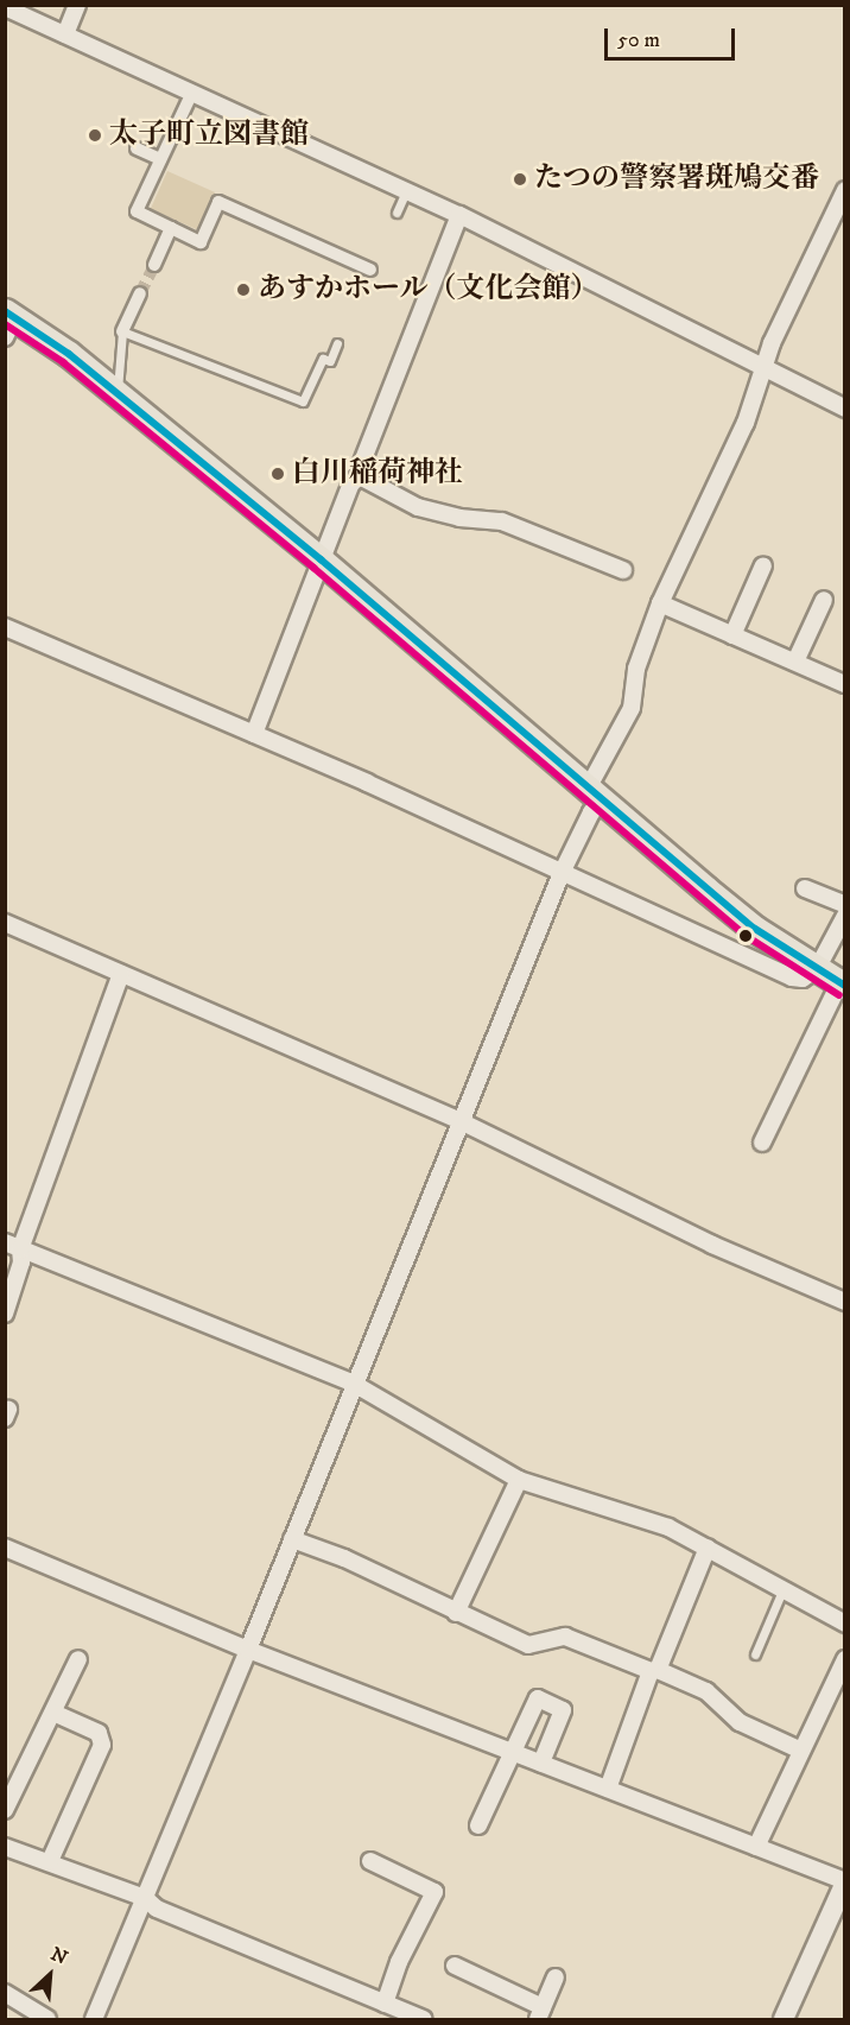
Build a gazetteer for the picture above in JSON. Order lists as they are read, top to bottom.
{
  "places": [
    "太子町立図書館",
    "たつの警察署斑鳩交番",
    "あすかホール（文化会館）",
    "白川稲荷神社"
  ],
  "scale_bar": "50 m",
  "north": "top right"
}
